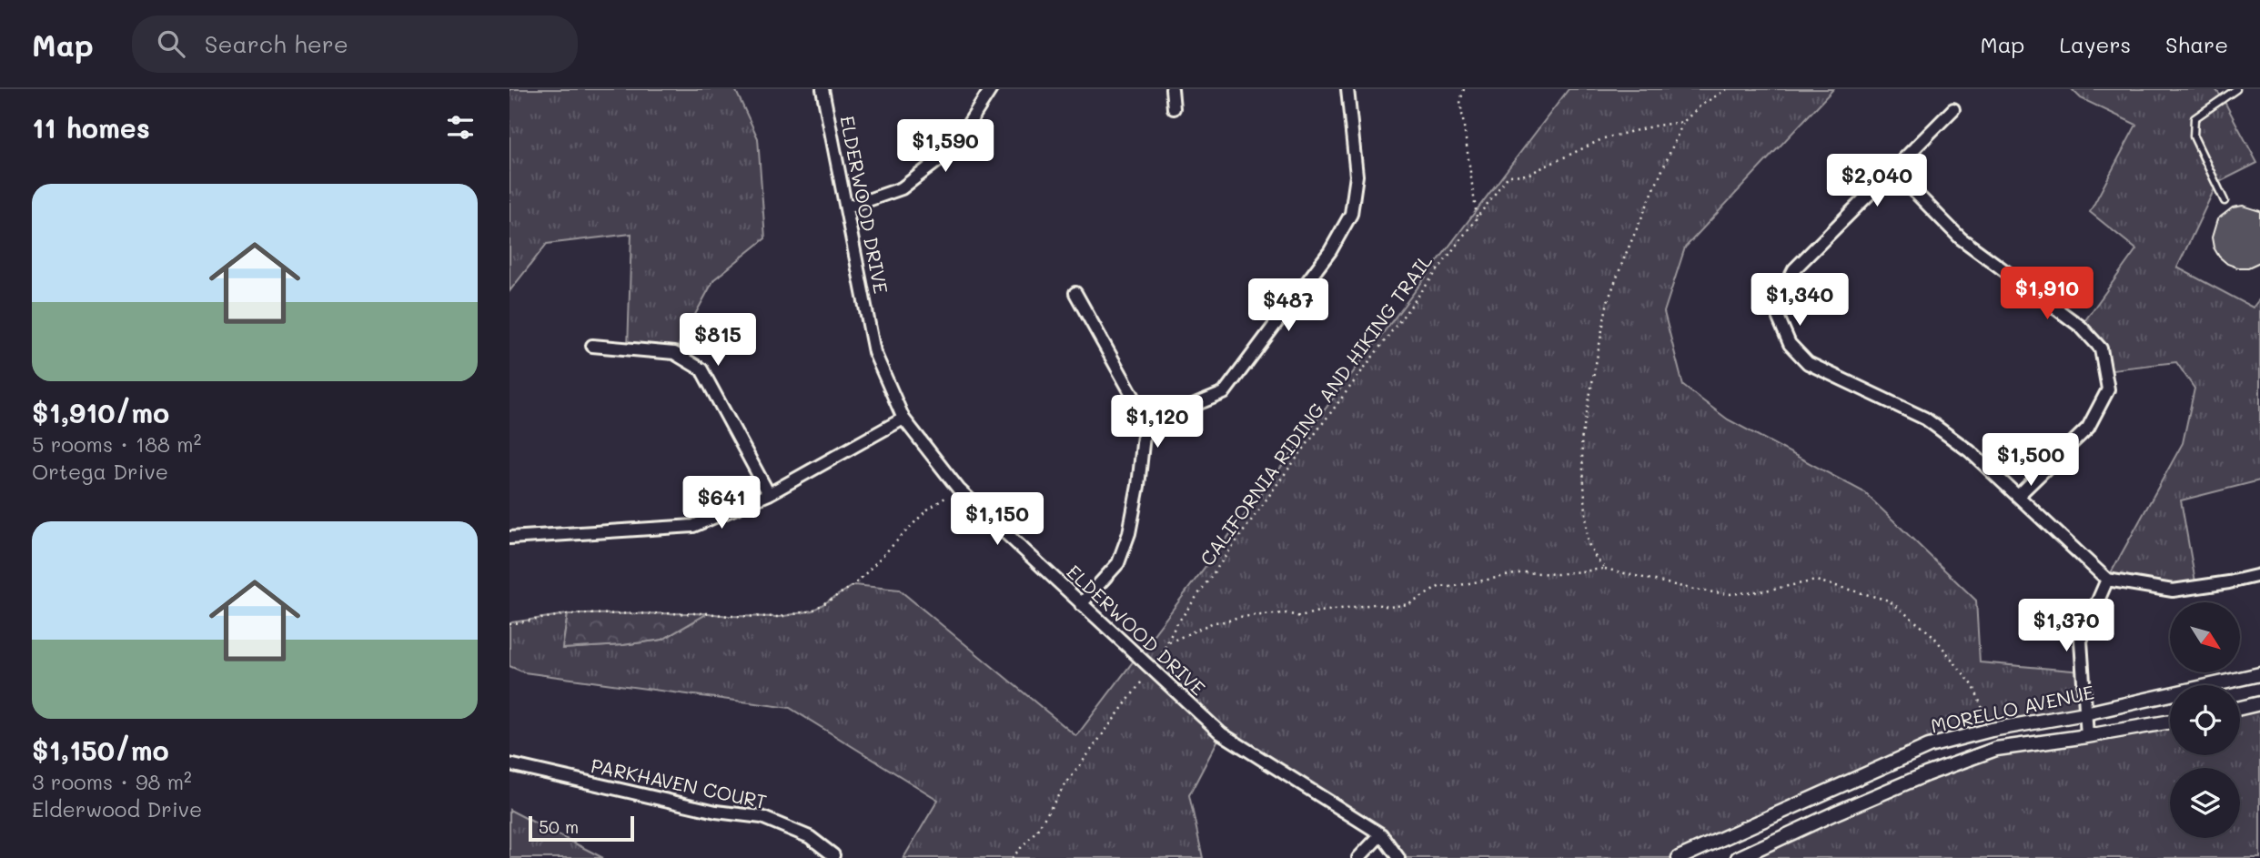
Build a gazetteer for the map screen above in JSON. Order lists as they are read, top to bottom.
{
  "streets": {
    "street": ["ELDERWOOD DRIVE", "MORELLO AVENUE", "PARKHAVEN COURT"],
    "path": ["CALIFORNIA RIDING AND HIKING TRAIL"]
  },
  "crossings": [
    ["ELDERWOOD DRIVE", "CALIFORNIA RIDING AND HIKING TRAIL"]
  ],
  "scale_bar": "50 m",
  "north": "bottom right",
  "page": {
    "header": "Map",
    "search": "Search here",
    "nav": ["Map", "Layers", "Share"],
    "heading": "11 homes",
    "price": [
      "$1,590",
      "$2,040",
      "$1,910",
      "$1,340",
      "$487",
      "$815",
      "$1,120",
      "$1,500",
      "$641",
      "$1,150",
      "$1,370"
    ],
    "list": [
      {
        "name": "$1,910/mo",
        "note": "5 rooms · 188 m² · Ortega Drive"
      },
      {
        "name": "$1,150/mo",
        "note": "3 rooms · 98 m² · Elderwood Drive"
      }
    ],
    "scale": "50 m"
  }
}
